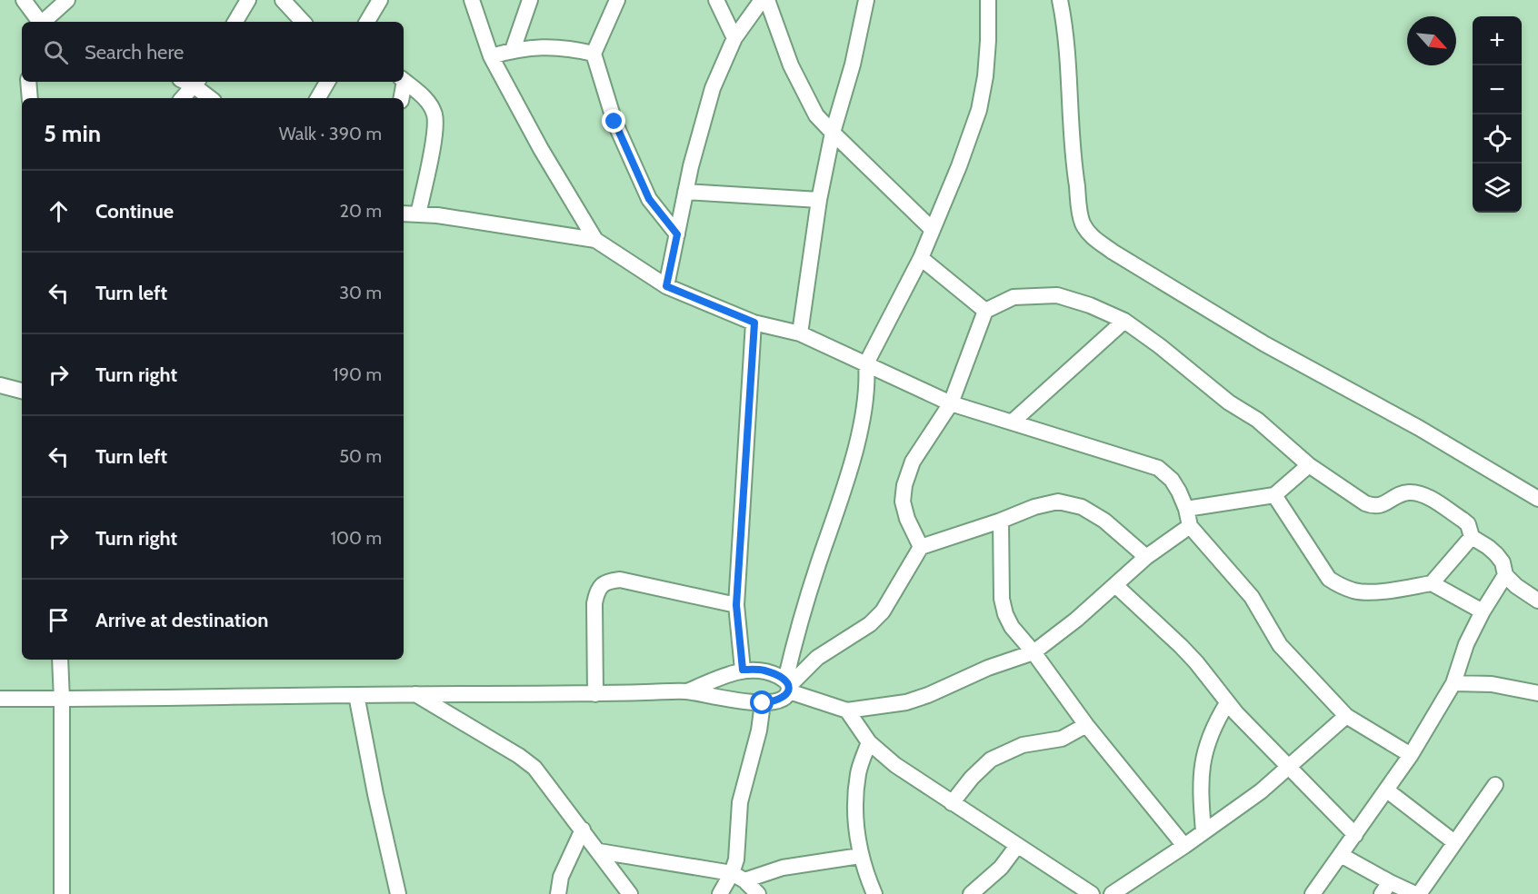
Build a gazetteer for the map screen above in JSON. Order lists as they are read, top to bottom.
{
  "north": "bottom right",
  "page": {
    "map_buttons": ["+", "−"],
    "search": "Search here",
    "heading": ["5 min", "Walk · 390 m"],
    "list": [
      ["Continue", "20 m"],
      ["Turn left", "30 m"],
      ["Turn right", "190 m"],
      ["Turn left", "50 m"],
      ["Turn right", "100 m"],
      "Arrive at destination"
    ]
  }
}
